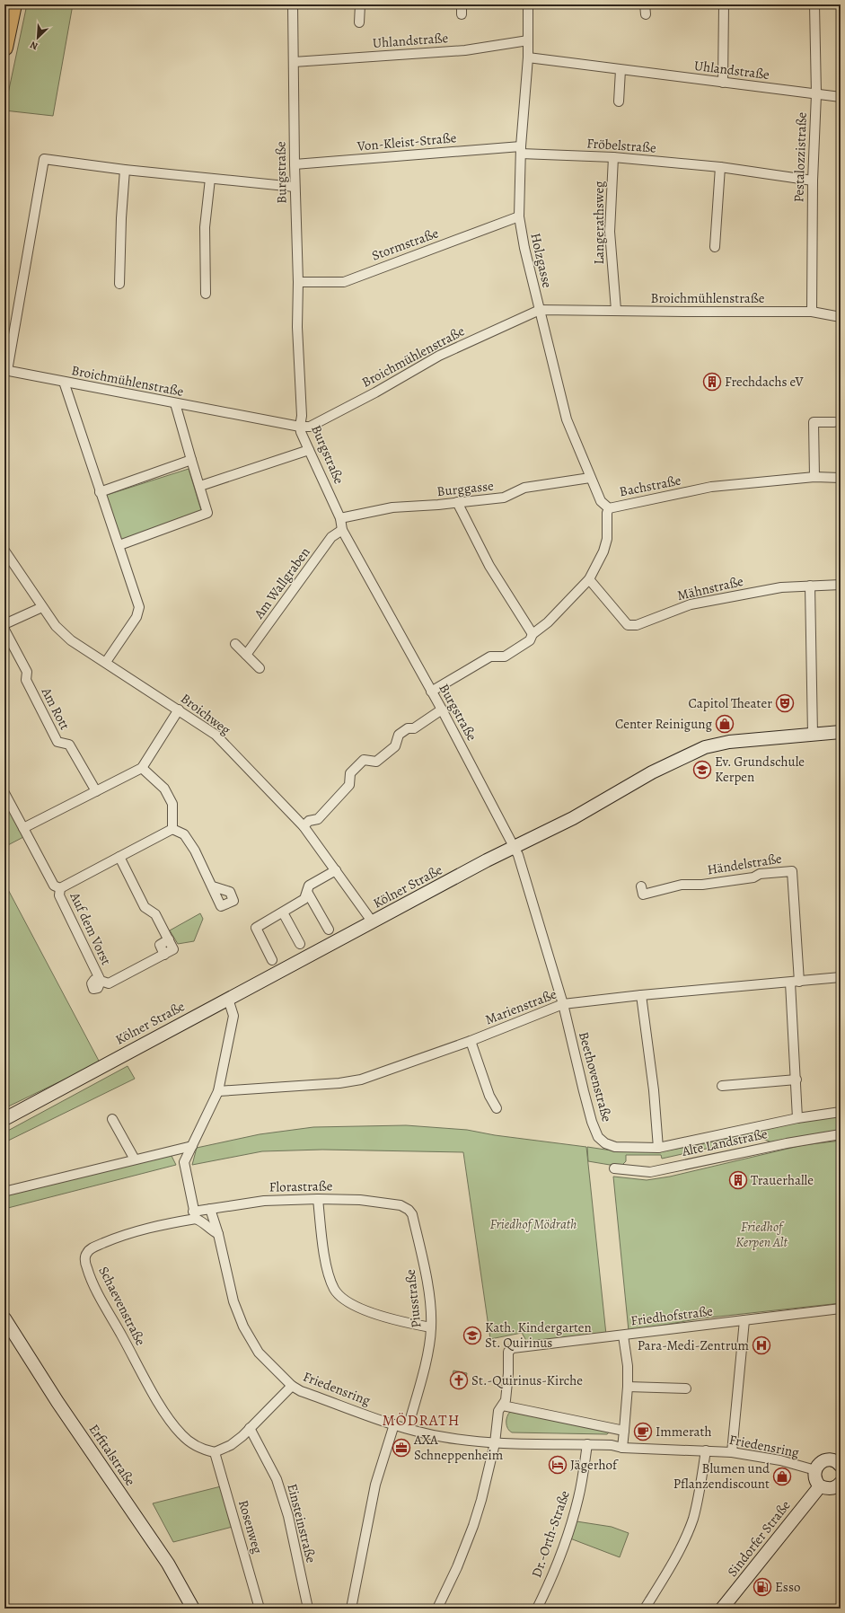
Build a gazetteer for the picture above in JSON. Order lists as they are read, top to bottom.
{
  "streets": {
    "main road": ["Kölner Straße", "Erfttalstraße", "Sindorfer Straße"],
    "street": [
      "Uhlandstraße",
      "Von-Kleist-Straße",
      "Fröbelstraße",
      "Pestalozzistraße",
      "Burgstraße",
      "Langerathsweg",
      "Stormstraße",
      "Holzgasse",
      "Broichmühlenstraße",
      "Bachstraße",
      "Burggasse",
      "Am Wallgraben",
      "Mähnstraße",
      "Am Rott",
      "Broichweg",
      "Händelstraße",
      "Auf dem Vorst",
      "Marienstraße",
      "Beethovenstraße",
      "Alte Landstraße",
      "Florastraße",
      "Piusstraße",
      "Schaevenstraße",
      "Friedhofstraße",
      "Friedensring",
      "Einsteinstraße",
      "Rosenweg",
      "Dr.-Orth-Straße"
    ]
  },
  "crossings": [
    ["Uhlandstraße", "Pestalozzistraße"],
    ["Uhlandstraße", "Burgstraße"],
    ["Uhlandstraße", "Holzgasse"],
    ["Von-Kleist-Straße", "Fröbelstraße"],
    ["Von-Kleist-Straße", "Burgstraße"],
    ["Von-Kleist-Straße", "Holzgasse"],
    ["Fröbelstraße", "Pestalozzistraße"],
    ["Fröbelstraße", "Langerathsweg"],
    ["Fröbelstraße", "Holzgasse"],
    ["Pestalozzistraße", "Broichmühlenstraße"],
    ["Burgstraße", "Stormstraße"],
    ["Burgstraße", "Broichmühlenstraße"],
    ["Burgstraße", "Bachstraße"],
    ["Burgstraße", "Burggasse"],
    ["Burgstraße", "Am Wallgraben"],
    ["Burgstraße", "Kölner Straße"],
    ["Burgstraße", "Beethovenstraße"],
    ["Langerathsweg", "Broichmühlenstraße"],
    ["Stormstraße", "Holzgasse"],
    ["Holzgasse", "Broichmühlenstraße"],
    ["Holzgasse", "Bachstraße"],
    ["Holzgasse", "Burggasse"],
    ["Bachstraße", "Mähnstraße"],
    ["Broichweg", "Kölner Straße"],
    ["Händelstraße", "Marienstraße"],
    ["Kölner Straße", "Beethovenstraße"],
    ["Marienstraße", "Beethovenstraße"],
    ["Florastraße", "Piusstraße"],
    ["Florastraße", "Schaevenstraße"],
    ["Piusstraße", "Friedensring"],
    ["Schaevenstraße", "Friedensring"],
    ["Schaevenstraße", "Rosenweg"],
    ["Friedensring", "Einsteinstraße"],
    ["Friedensring", "Rosenweg"],
    ["Friedensring", "Dr.-Orth-Straße"]
  ],
  "districts": ["MÖDRATH"],
  "parks": ["Friedhof Mödrath", "Friedhof Kerpen Alt"],
  "places": {
    "building": ["Frechdachs eV", "Trauerhalle"],
    "theatre": ["Capitol Theater"],
    "shop": ["Center Reinigung", "Blumen und Pflanzendiscount"],
    "school or university": ["Ev. Grundschule Kerpen", "Kath. Kindergarten St. Quirinus"],
    "hospital": ["Para-Medi-Zentrum"],
    "church": ["St.-Quirinus-Kirche"],
    "cafe": ["Immerath"],
    "office": ["AXA Schneppenheim"],
    "hotel": ["Jägerhof"],
    "fuel station": ["Esso"]
  },
  "north": "bottom left"
}
